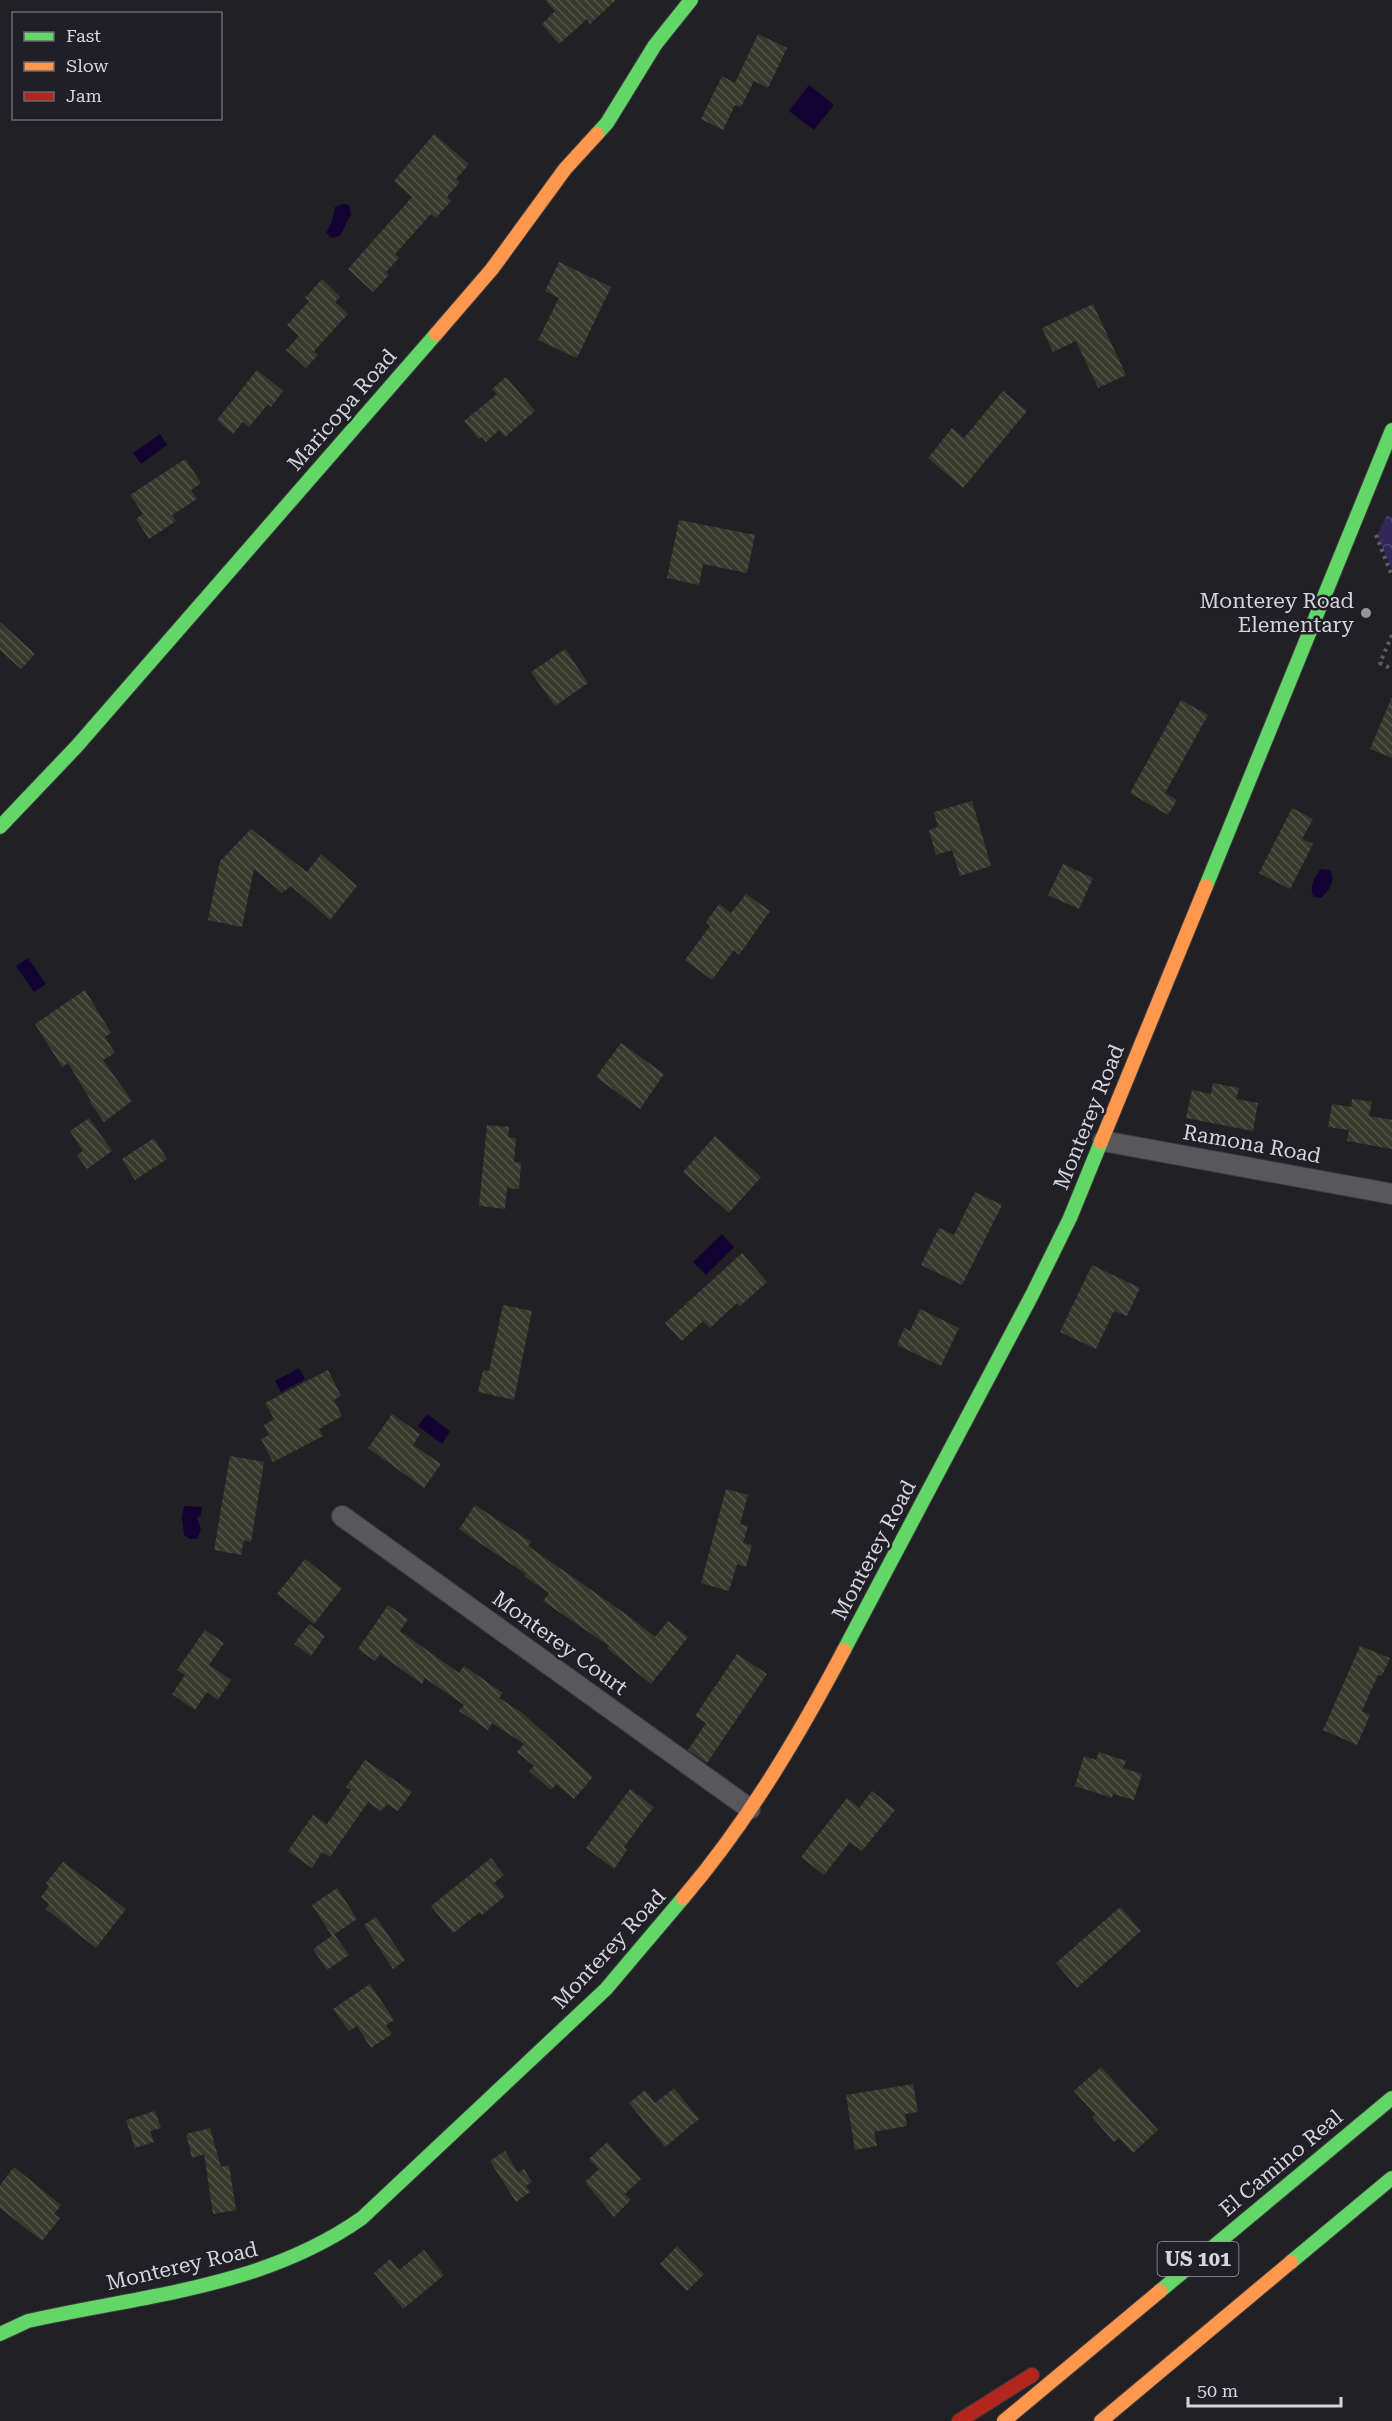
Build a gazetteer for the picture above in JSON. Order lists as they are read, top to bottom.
{
  "streets": {
    "main road": [
      "Maricopa Road",
      "Monterey Road",
      "El Camino Real",
      "US 101"
    ],
    "street": ["Ramona Road", "Monterey Court"]
  },
  "crossings": [
    ["Monterey Road", "Ramona Road"],
    ["Monterey Road", "Monterey Court"]
  ],
  "places": ["Monterey Road Elementary"],
  "legend": ["Fast", "Slow", "Jam"],
  "scale_bar": "50 m"
}
